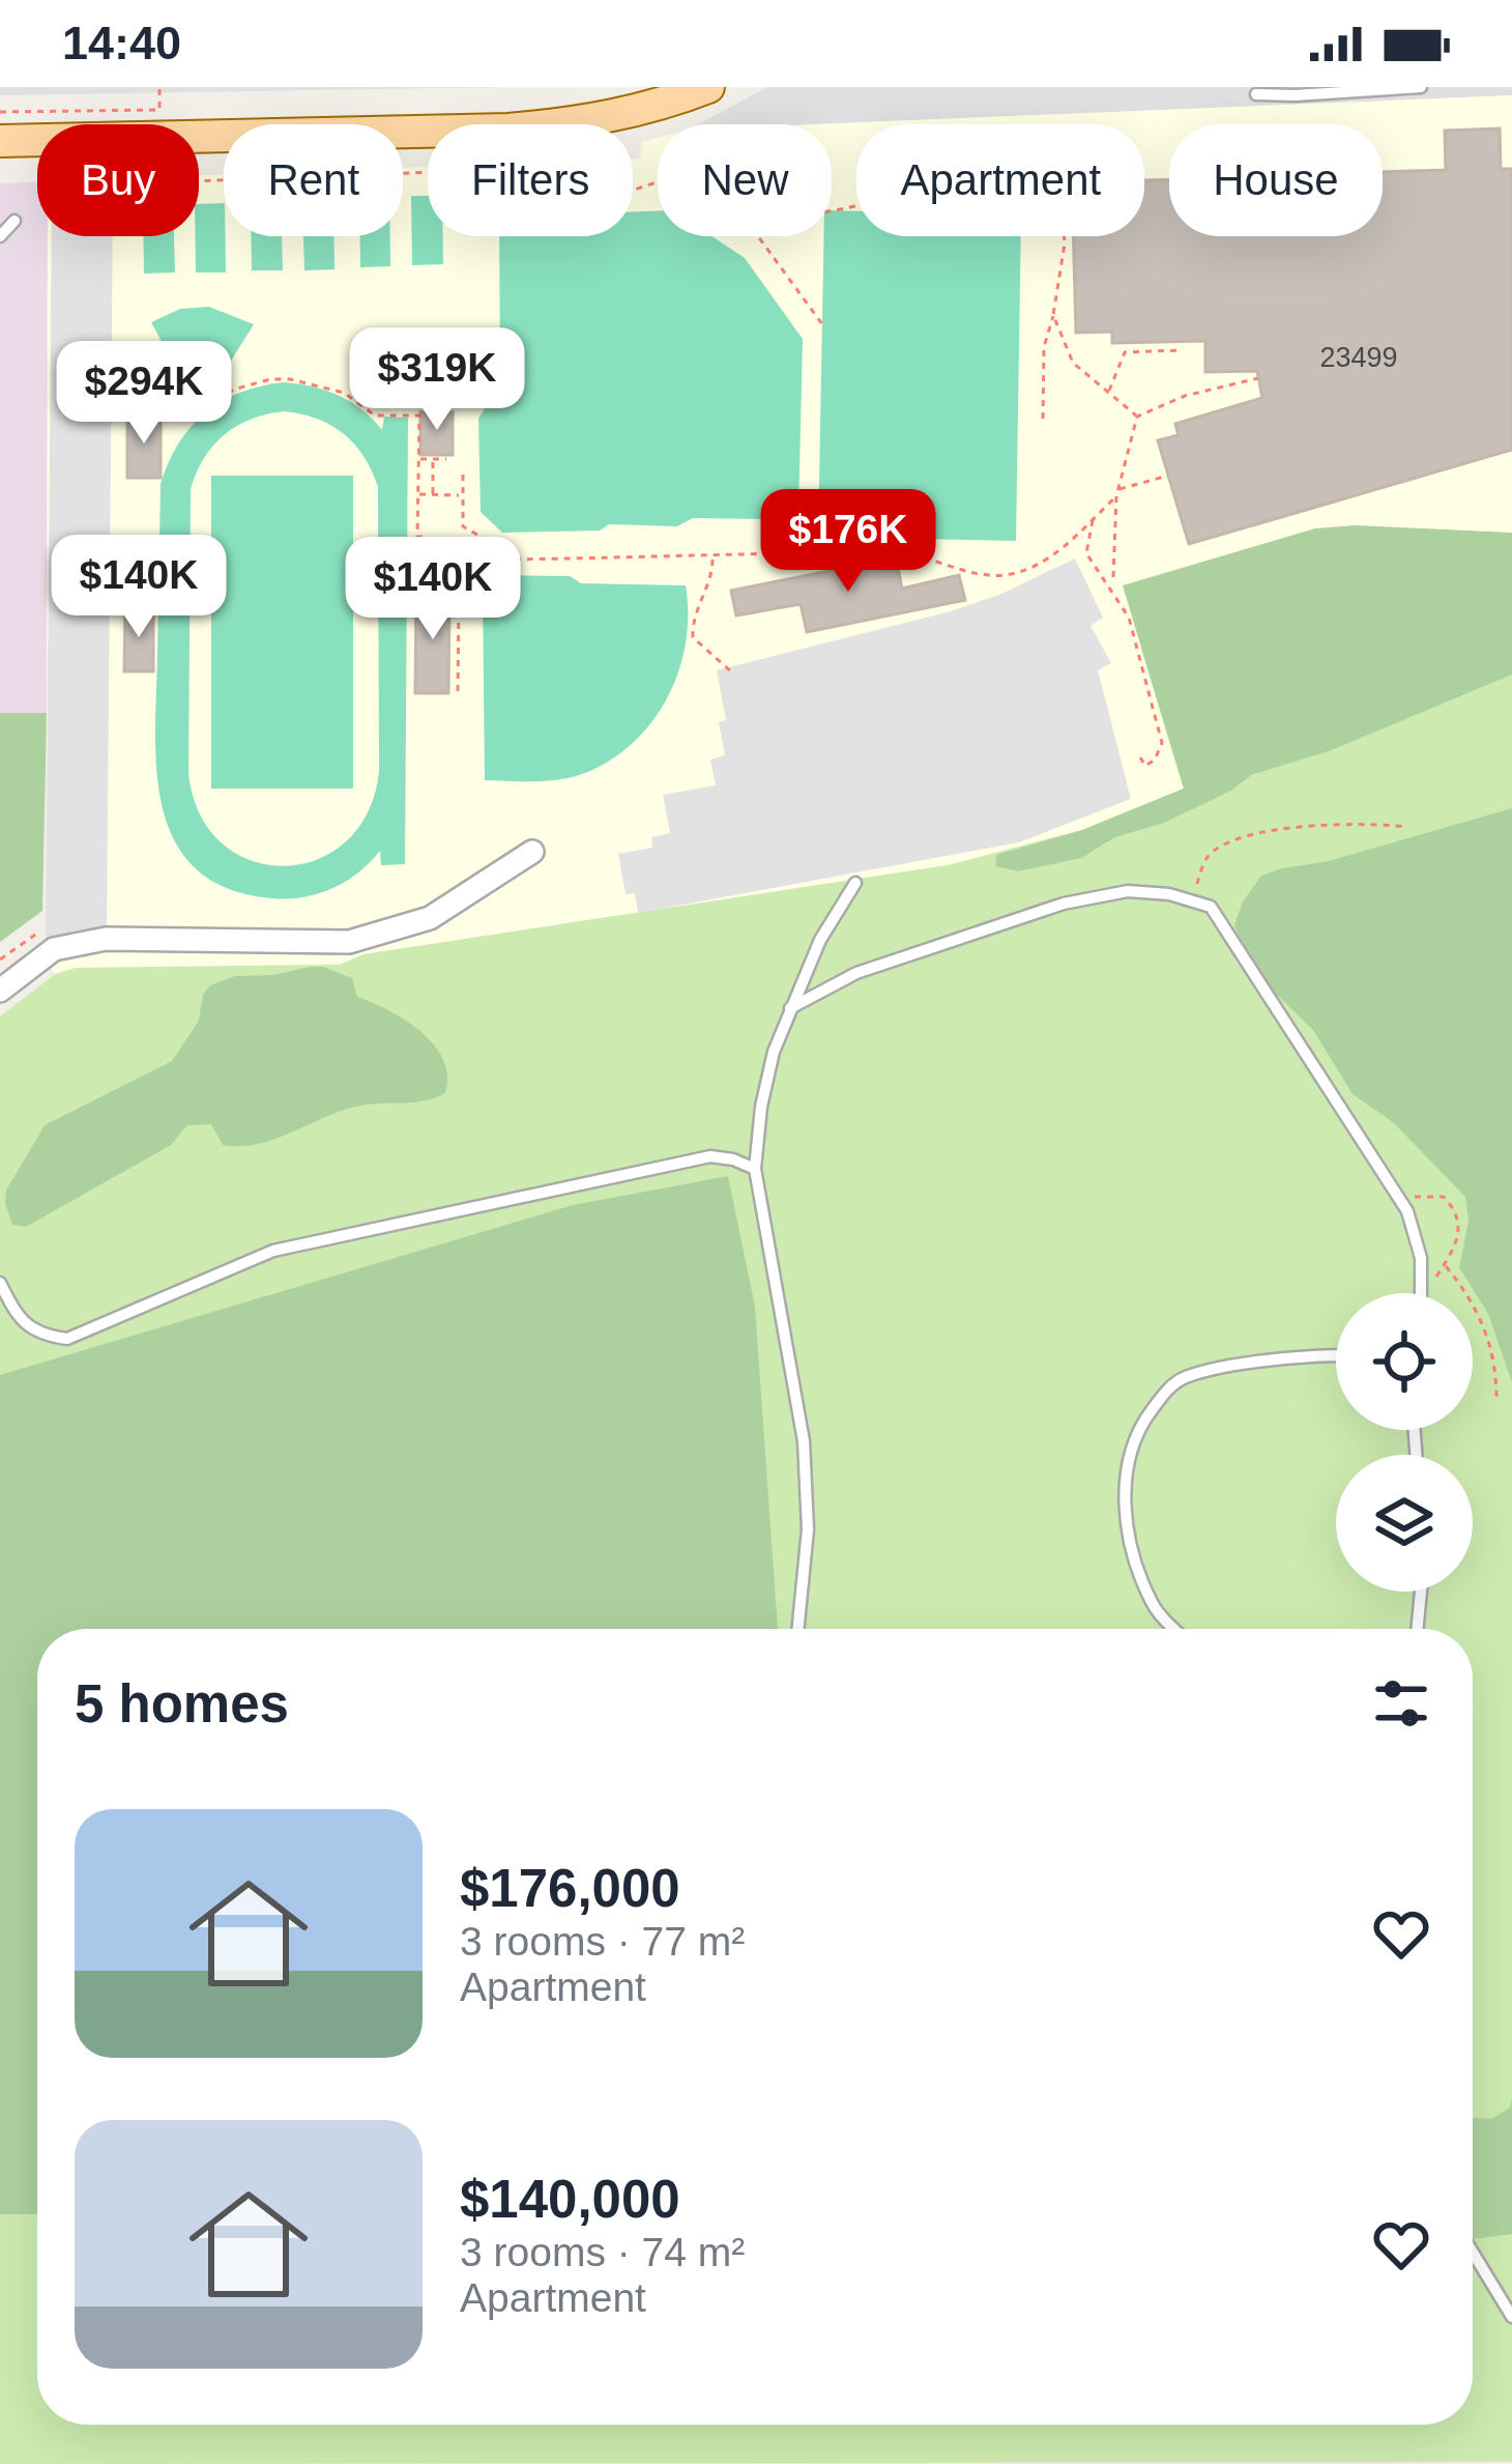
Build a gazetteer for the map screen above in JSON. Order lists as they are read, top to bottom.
{
  "house_numbers": ["23499"],
  "page": {
    "status": "14:40",
    "chip": [
      "Buy",
      "Rent",
      "Filters",
      "New",
      "Apartment",
      "House"
    ],
    "price": [
      "$319K",
      "$294K",
      "$176K",
      "$140K",
      "$140K"
    ],
    "heading": "5 homes",
    "list": [
      {
        "name": "$176,000",
        "note": "3 rooms · 77 m² · Apartment"
      },
      {
        "name": "$140,000",
        "note": "3 rooms · 74 m² · Apartment"
      }
    ]
  }
}
